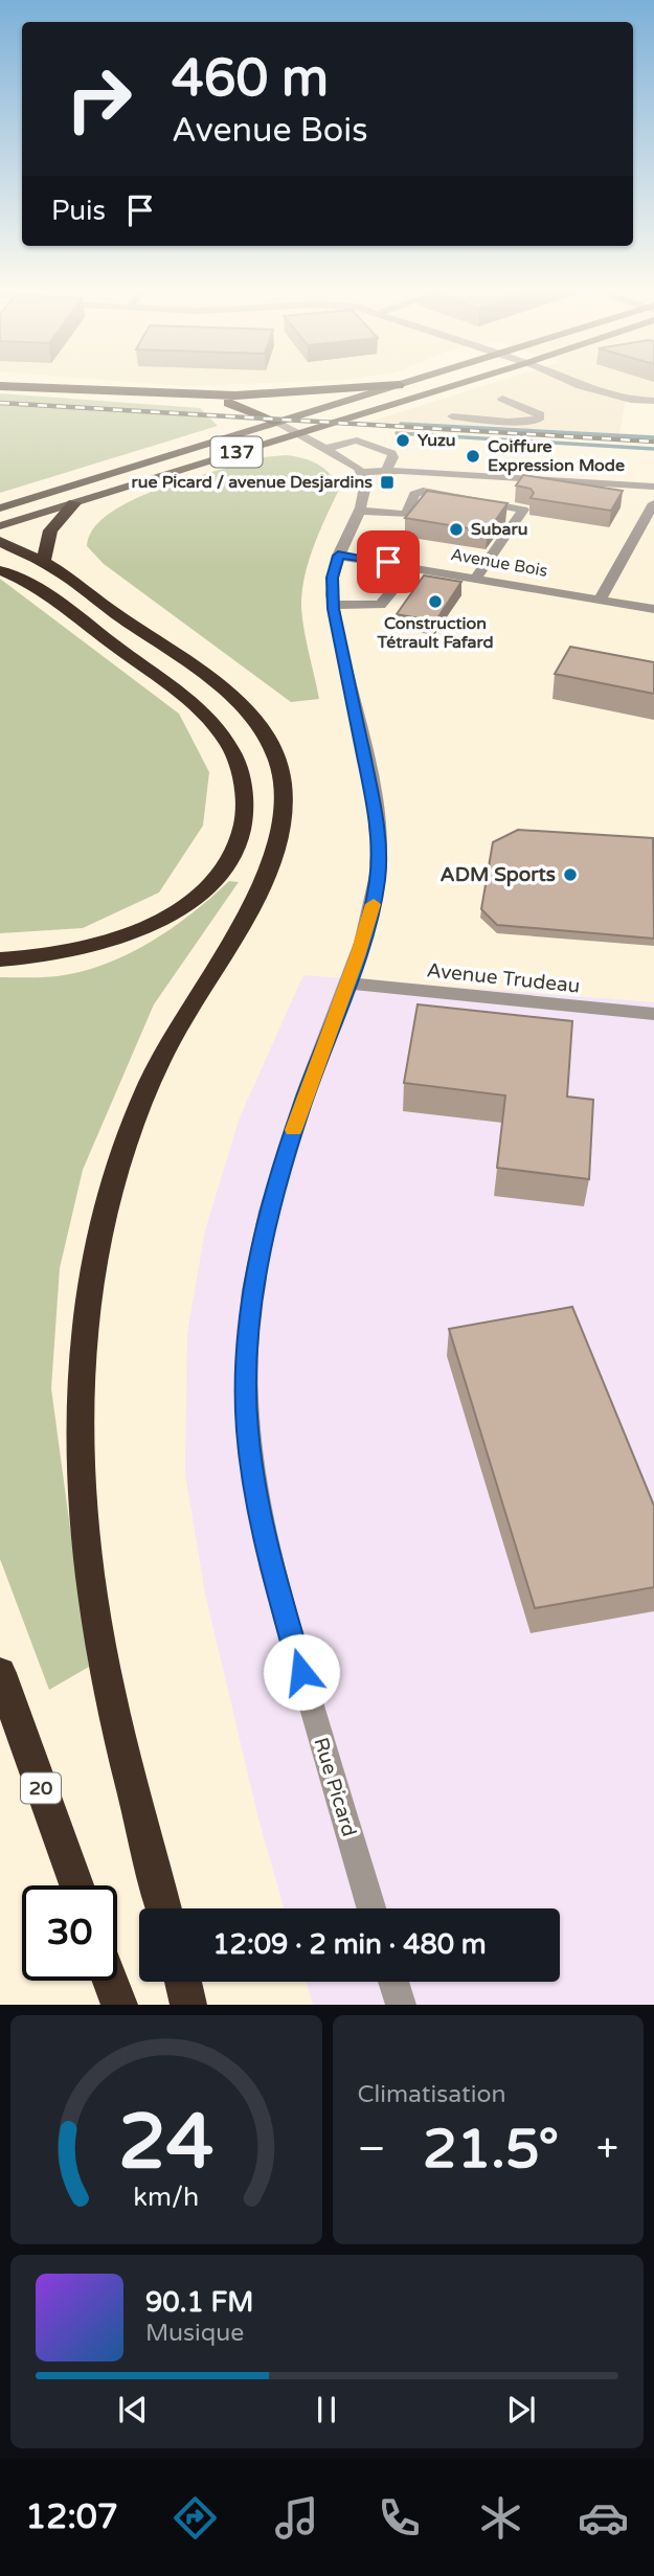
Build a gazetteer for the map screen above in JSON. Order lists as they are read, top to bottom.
{
  "streets": {
    "highway": ["20"],
    "main road": ["137"],
    "street": ["Avenue Bois", "Avenue Trudeau", "Rue Picard"]
  },
  "crossings": [
    ["Avenue Bois", "Rue Picard"],
    ["Avenue Trudeau", "Rue Picard"]
  ],
  "places": {
    "other": [
      "Yuzu",
      "Coiffure Expression Mode",
      "Subaru",
      "Construction Tétrault Fafard",
      "ADM Sports"
    ],
    "transit": ["rue Picard / avenue Desjardins"]
  },
  "page": {
    "turn": ["460 m", "Avenue Bois"],
    "then": "Puis",
    "limit": "30",
    "trip": "12:09 · 2 min · 480 m",
    "tile": "Climatisation",
    "heat": ["−", "21.5°", "+"],
    "song": ["90.1 FM", "Musique"],
    "tabs": "12:07",
    "gauge": ["24", "km/h"]
  }
}
